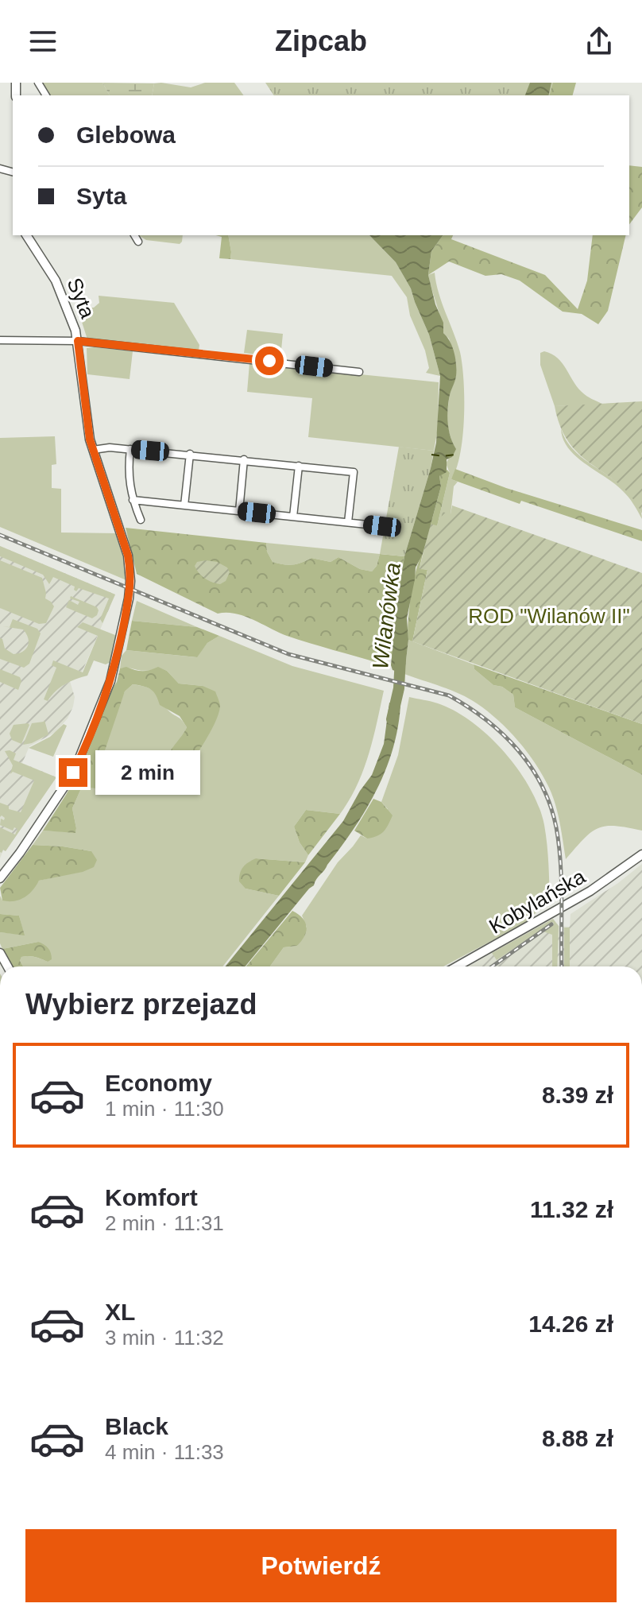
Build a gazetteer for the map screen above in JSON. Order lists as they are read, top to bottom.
{
  "streets": {
    "street": ["Syta", "Kobylańska"]
  },
  "water": ["Wilanówka"],
  "parks": ["ROD \"Wilanów II\""],
  "page": {
    "header": "Zipcab",
    "banner": ["Glebowa", "Syta"],
    "bubble": "2 min",
    "heading": "Wybierz przejazd",
    "list": [
      {
        "name": "Economy",
        "note": "1 min · 11:30",
        "value": "8.39 zł"
      },
      {
        "name": "Komfort",
        "note": "2 min · 11:31",
        "value": "11.32 zł"
      },
      {
        "name": "XL",
        "note": "3 min · 11:32",
        "value": "14.26 zł"
      },
      {
        "name": "Black",
        "note": "4 min · 11:33",
        "value": "8.88 zł"
      }
    ],
    "buttons": "Potwierdź"
  }
}
